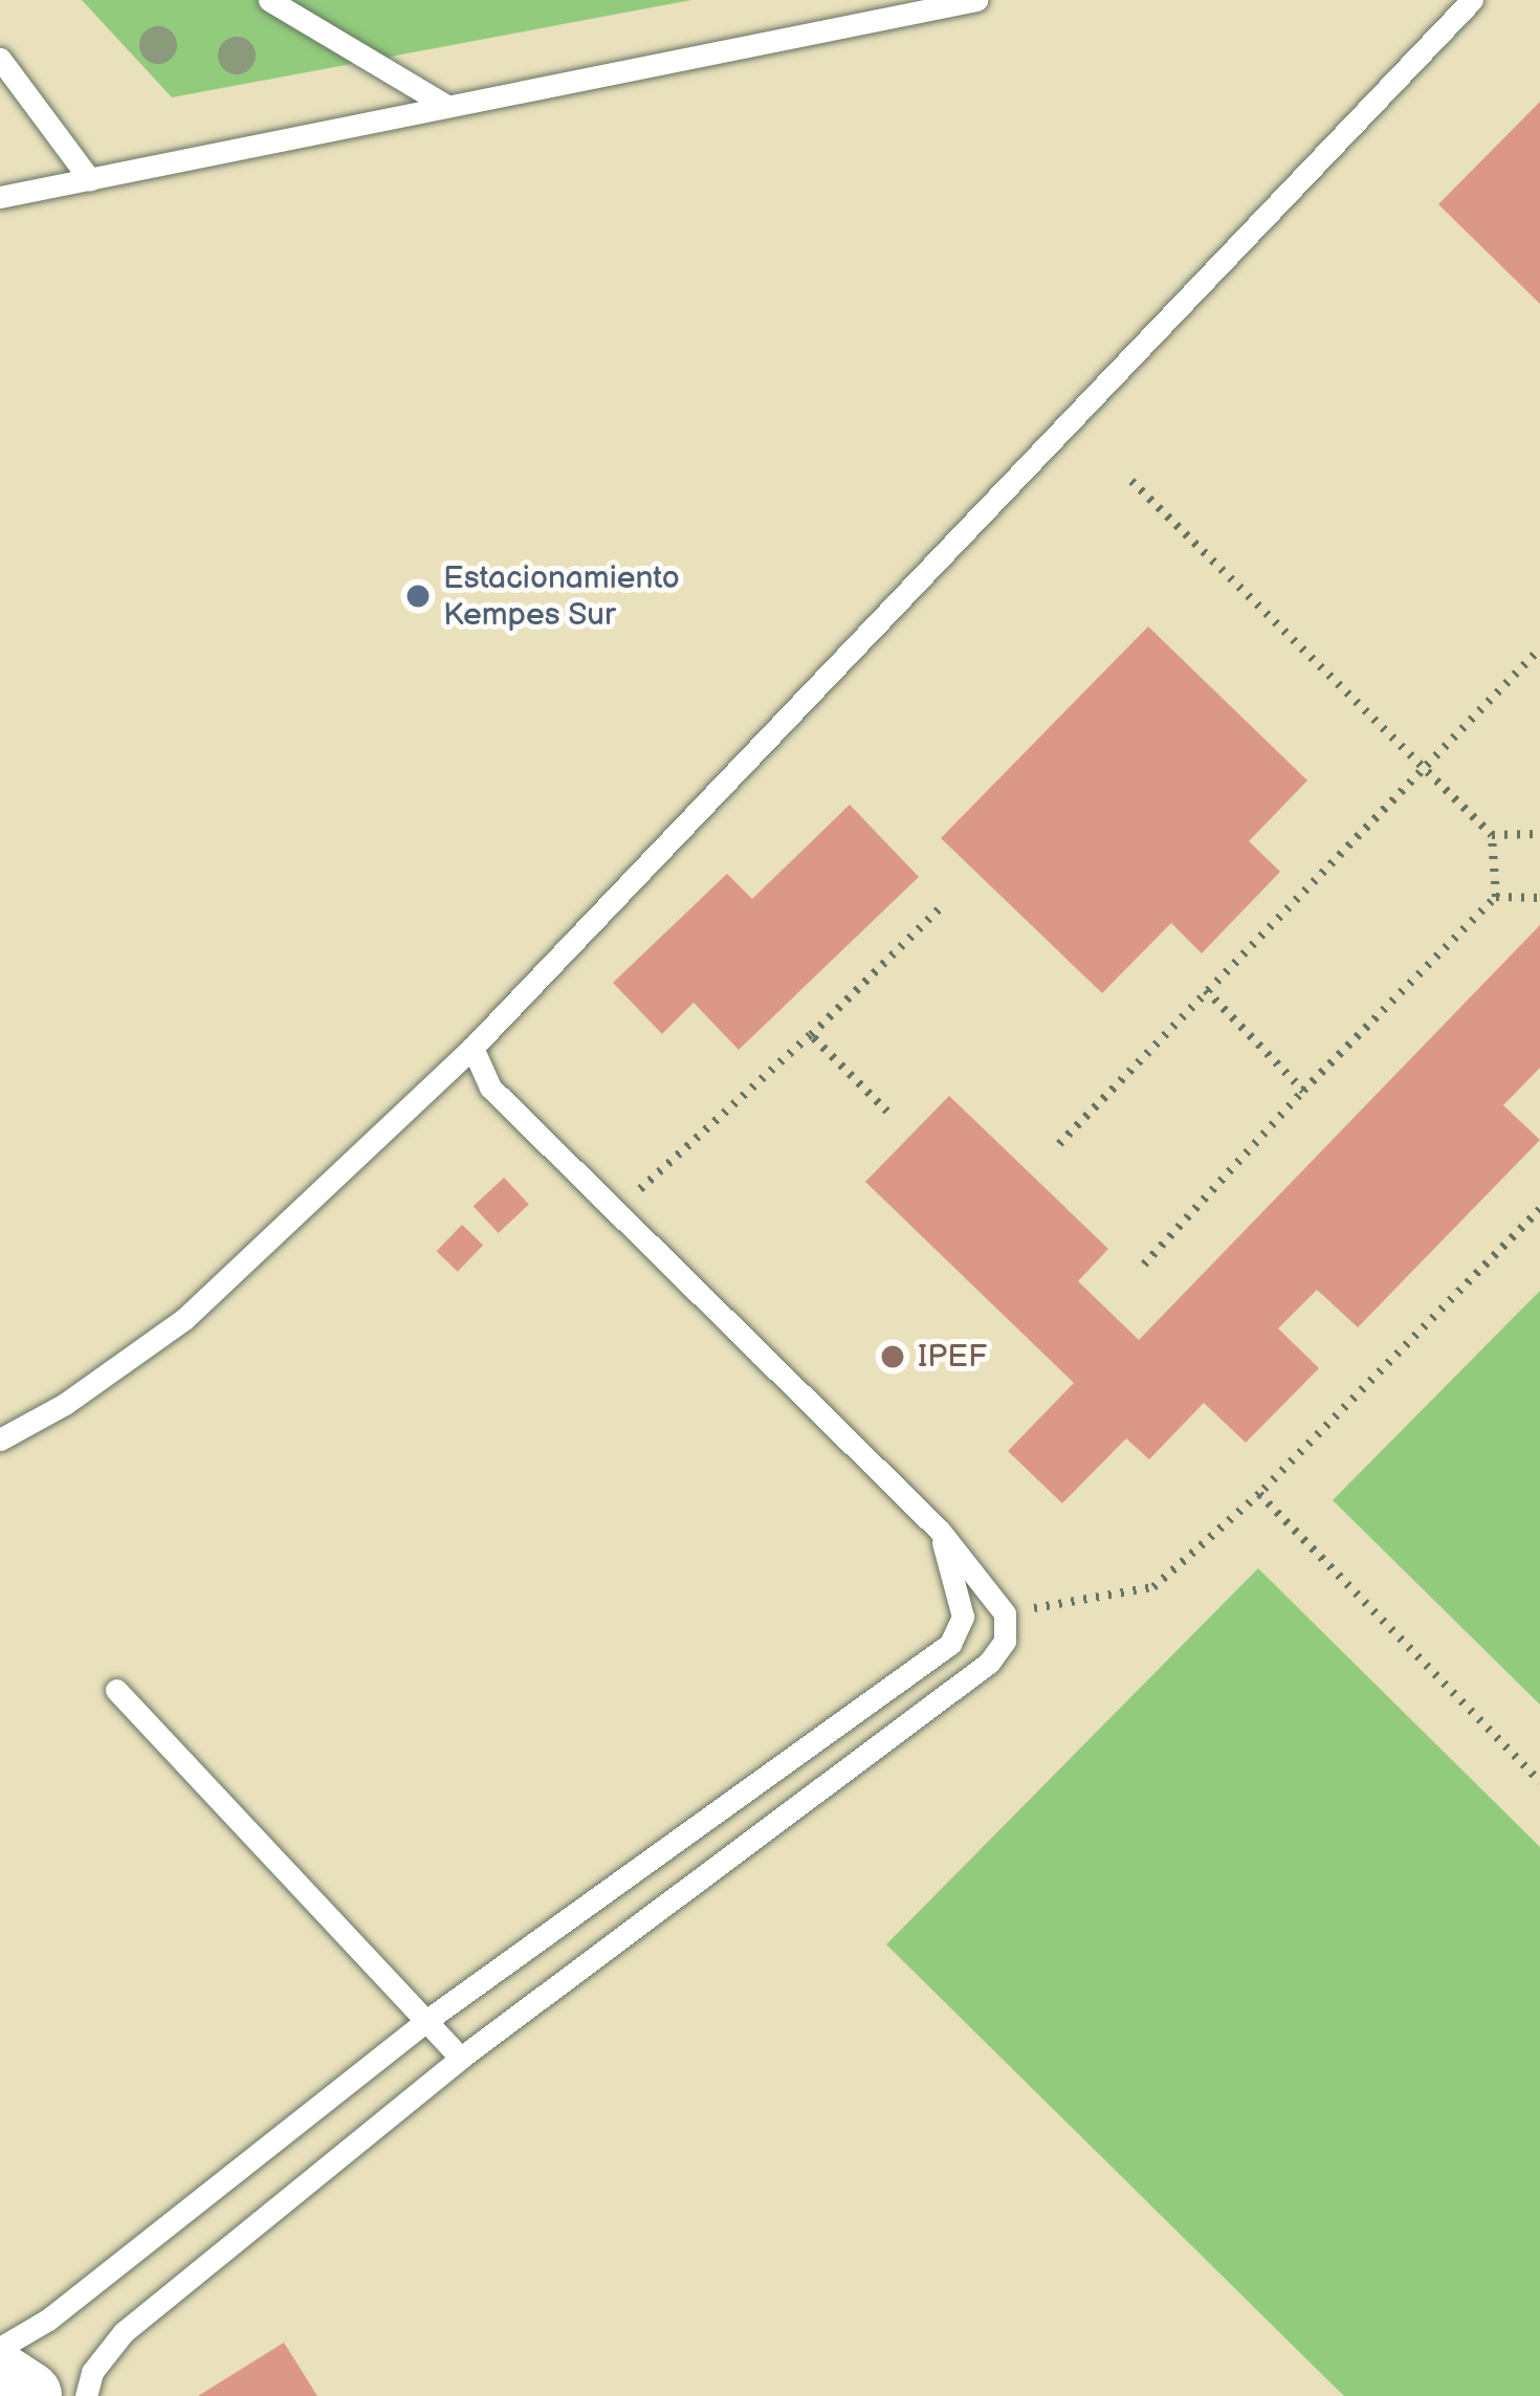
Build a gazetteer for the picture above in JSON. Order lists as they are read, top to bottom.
{
  "places": ["Estacionamiento Kempes Sur", "IPEF"]
}
